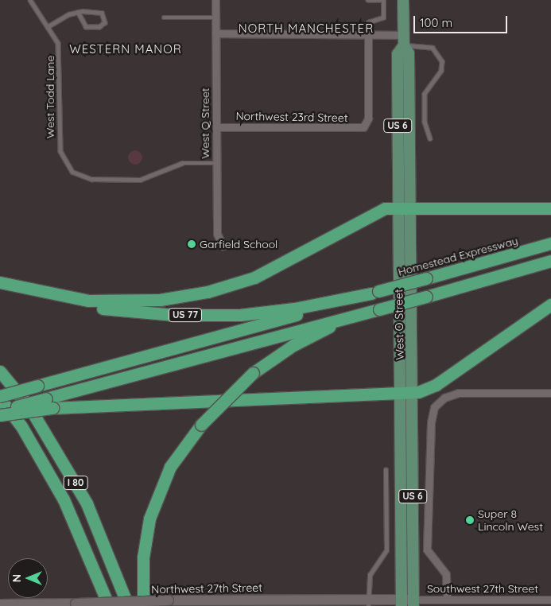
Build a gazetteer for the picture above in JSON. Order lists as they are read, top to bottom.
{
  "streets": {
    "highway": ["Homestead Expressway", "US 77", "I 80"],
    "main road": ["US 6", "West O Street"],
    "street": [
      "Northwest 23rd Street",
      "West Q Street",
      "Northwest 27th Street",
      "Southwest 27th Street"
    ],
    "lane": ["West Todd Lane"]
  },
  "crossings": [
    ["West Todd Lane", "West Q Street"],
    ["Northwest 23rd Street", "West Q Street"],
    ["Homestead Expressway", "US 77"],
    ["West O Street", "Northwest 27th Street"],
    ["West O Street", "Southwest 27th Street"],
    ["Northwest 27th Street", "Southwest 27th Street"]
  ],
  "districts": ["NORTH MANCHESTER", "WESTERN MANOR"],
  "places": ["Garfield School", "Super 8 Lincoln West"],
  "scale_bar": "100 m",
  "north": "left"
}
